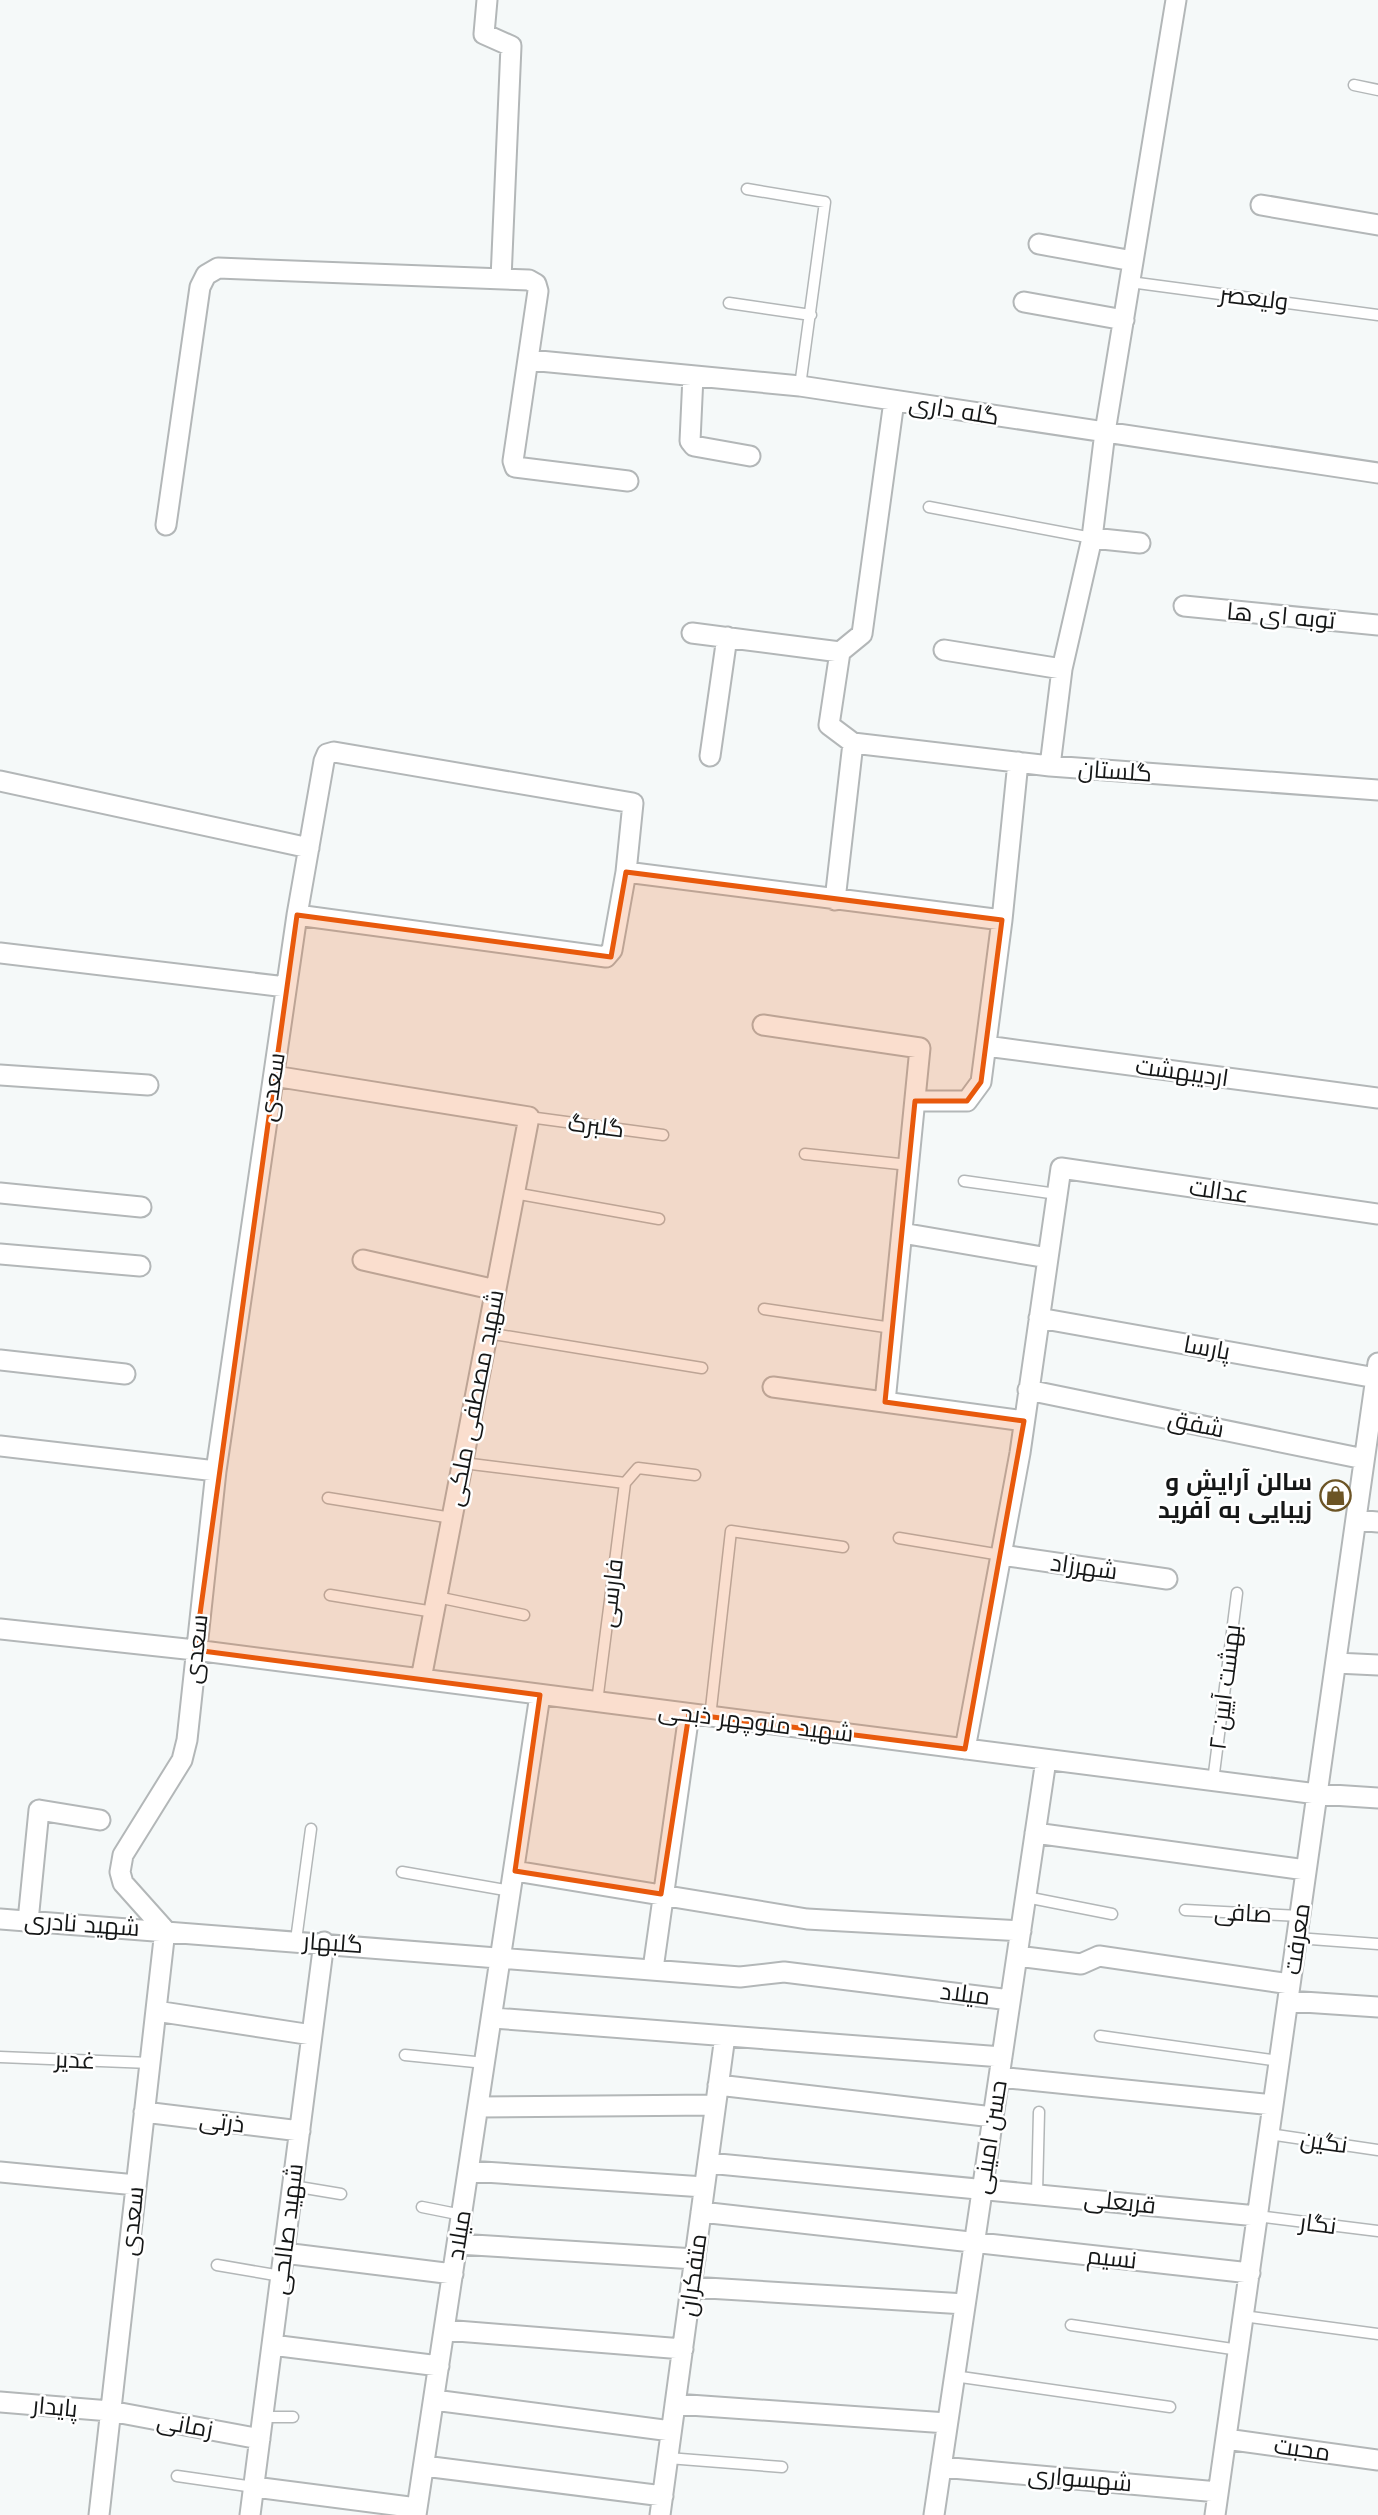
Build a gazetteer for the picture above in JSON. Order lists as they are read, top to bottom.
{
  "streets": {
    "street": [
      "گله داری",
      "توبه ای ها",
      "گلستان",
      "اردیبهشت",
      "سعدی",
      "عدالت",
      "پارسا",
      "شهید مصطفی ملکی",
      "شفق",
      "شهرزاد",
      "شهید منوچهر ذبحی",
      "شهید نادری",
      "معرفت",
      "گلبهار",
      "میلاد",
      "ذرتی",
      "حسن امینی",
      "قربعلی",
      "شهید صالحی",
      "نسیم",
      "متفکران",
      "پایدار",
      "زمانی",
      "محبت",
      "شهسواری"
    ],
    "lane": [
      "ولیعصر",
      "گلبرگ",
      "فارسی",
      "بهشت آیین ۲",
      "صافی",
      "غدیر",
      "نگین",
      "نگار"
    ]
  },
  "crossings": [
    ["سعدی", "شهید منوچهر ذبحی"],
    ["سعدی", "شهید نادری"],
    ["سعدی", "گلبهار"],
    ["سعدی", "غدیر"],
    ["سعدی", "ذرتی"],
    ["سعدی", "پایدار"],
    ["سعدی", "زمانی"],
    ["گلبرگ", "شهید مصطفی ملکی"],
    ["پارسا", "معرفت"],
    ["شهید مصطفی ملکی", "شهید منوچهر ذبحی"],
    ["شفق", "معرفت"],
    ["فارسی", "شهید منوچهر ذبحی"],
    ["بهشت آیین ۲", "شهید منوچهر ذبحی"],
    ["شهید منوچهر ذبحی", "معرفت"],
    ["شهید منوچهر ذبحی", "میلاد"],
    ["شهید منوچهر ذبحی", "حسن امینی"],
    ["صافی", "معرفت"],
    ["شهید نادری", "گلبهار"],
    ["معرفت", "نگین"],
    ["معرفت", "قربعلی"],
    ["معرفت", "نگار"],
    ["معرفت", "نسیم"],
    ["معرفت", "محبت"],
    ["معرفت", "شهسواری"],
    ["گلبهار", "میلاد"],
    ["گلبهار", "شهید صالحی"],
    ["میلاد", "حسن امینی"],
    ["ذرتی", "شهید صالحی"],
    ["حسن امینی", "قربعلی"],
    ["حسن امینی", "نسیم"],
    ["حسن امینی", "شهسواری"],
    ["قربعلی", "نگار"],
    ["قربعلی", "متفکران"],
    ["شهید صالحی", "زمانی"],
    ["نسیم", "متفکران"],
    ["پایدار", "زمانی"]
  ],
  "places": {
    "shop": ["سالن آرایش و زیبایی به آفرید"]
  }
}
